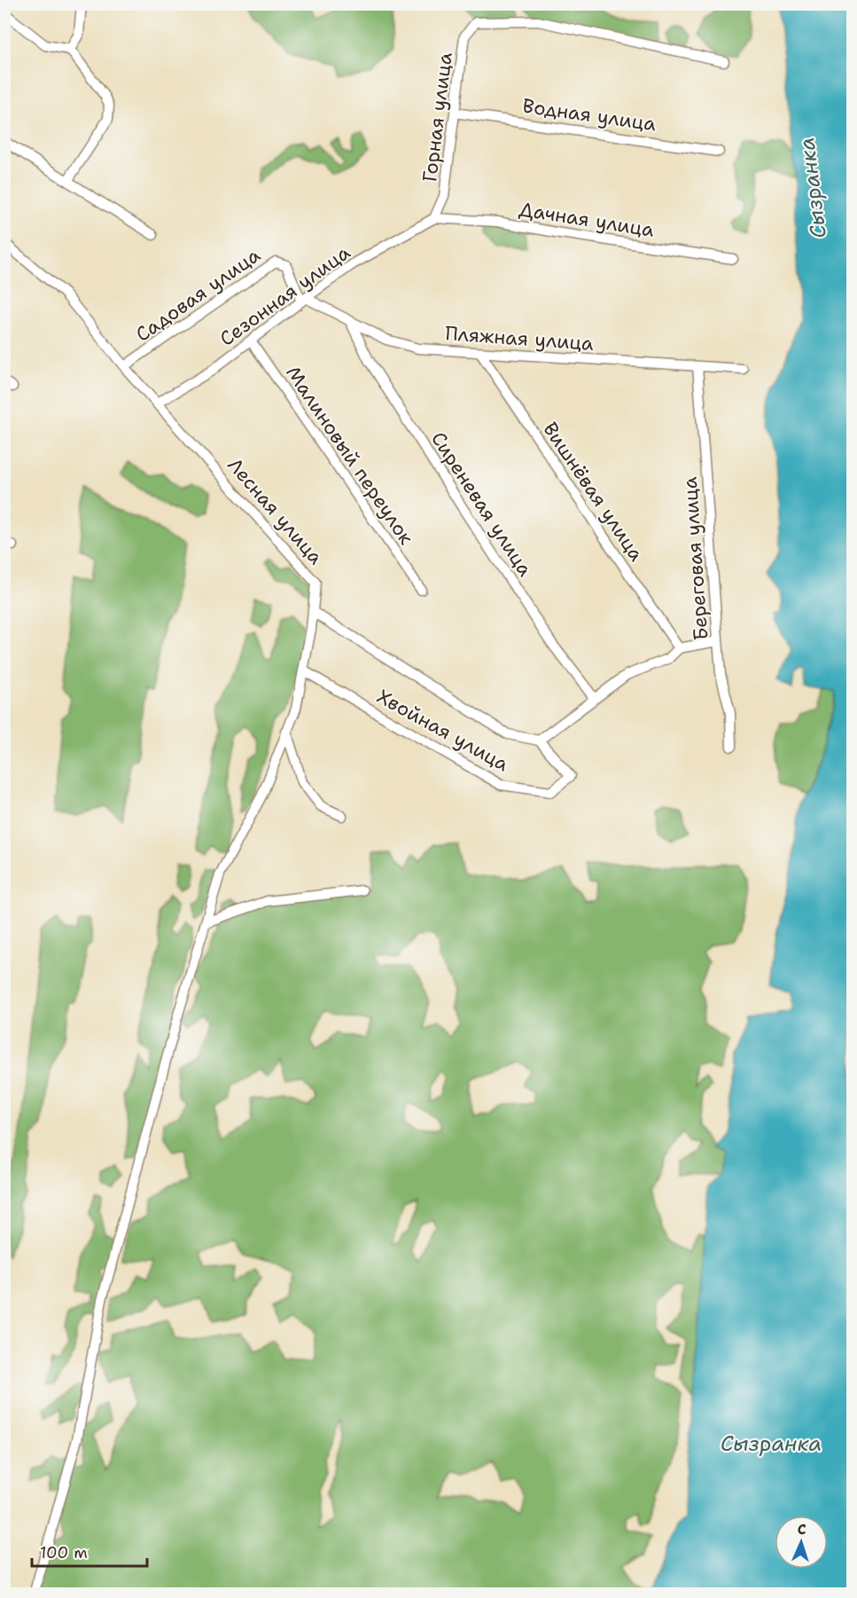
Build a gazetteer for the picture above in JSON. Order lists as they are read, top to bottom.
{
  "streets": {
    "street": [
      "Водная улица",
      "Горная улица",
      "Дачная улица",
      "Садовая улица",
      "Сезонная улица",
      "Пляжная улица",
      "Малиновый переулок",
      "Вишнёвая улица",
      "Сиреневая улица",
      "Лесная улица",
      "Береговая улица",
      "Хвойная улица"
    ]
  },
  "crossings": [
    ["Водная улица", "Горная улица"],
    ["Горная улица", "Дачная улица"],
    ["Горная улица", "Сезонная улица"],
    ["Дачная улица", "Сезонная улица"],
    ["Садовая улица", "Сезонная улица"],
    ["Садовая улица", "Пляжная улица"],
    ["Садовая улица", "Лесная улица"],
    ["Сезонная улица", "Пляжная улица"],
    ["Сезонная улица", "Малиновый переулок"],
    ["Сезонная улица", "Лесная улица"],
    ["Пляжная улица", "Вишнёвая улица"],
    ["Пляжная улица", "Сиреневая улица"],
    ["Пляжная улица", "Береговая улица"],
    ["Лесная улица", "Хвойная улица"]
  ],
  "water": ["Сызранка"],
  "scale_bar": "100 m",
  "north": "top"
}
